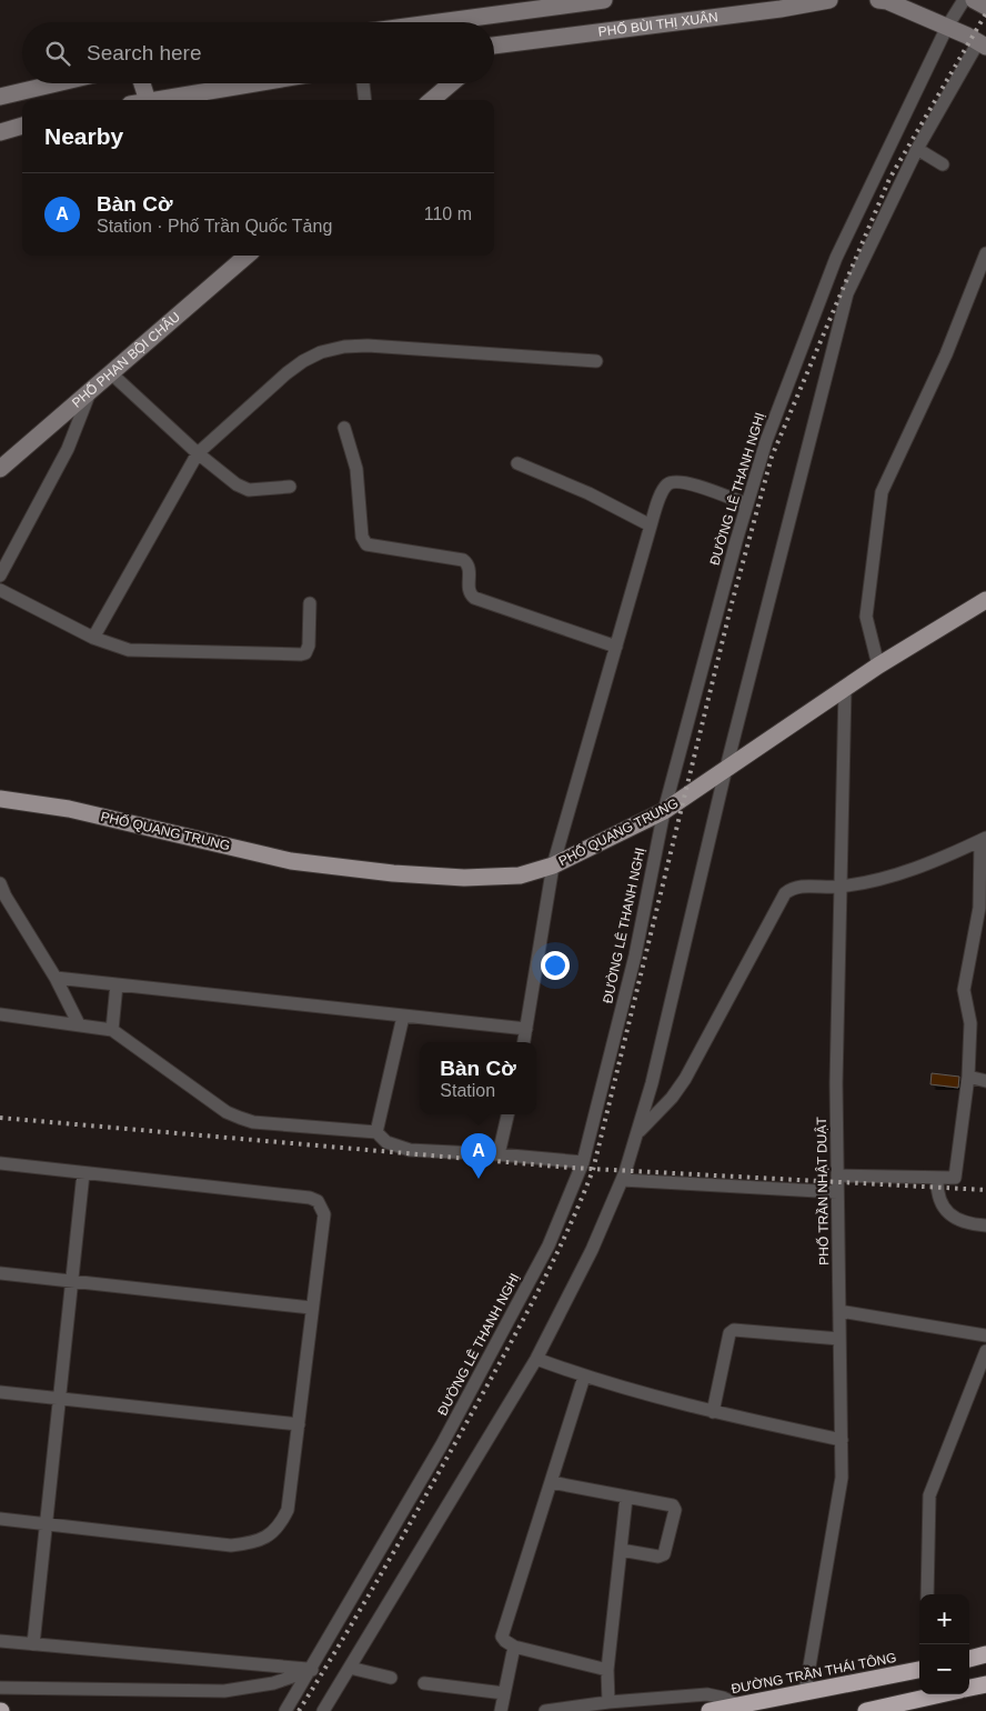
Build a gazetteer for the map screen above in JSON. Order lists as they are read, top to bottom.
{
  "streets": {
    "highway": ["ĐƯỜNG TRẦN THÁI TÔNG"],
    "main road": ["PHỐ BÙI THỊ XUÂN", "PHỐ PHAN BỘI CHÂU", "PHỐ QUANG TRUNG"],
    "street": ["ĐƯỜNG LÊ THANH NGHỊ", "PHỐ TRẦN NHẬT DUẬT"]
  },
  "crossings": [
    ["ĐƯỜNG LÊ THANH NGHỊ", "PHỐ QUANG TRUNG"],
    ["PHỐ QUANG TRUNG", "PHỐ TRẦN NHẬT DUẬT"],
    ["PHỐ TRẦN NHẬT DUẬT", "ĐƯỜNG TRẦN THÁI TÔNG"]
  ],
  "page": {
    "search": "Search here",
    "heading": "Nearby",
    "list": [
      {
        "mark": "A",
        "name": "Bàn Cờ",
        "note": "Station · Phố Trần Quốc Tảng",
        "value": "110 m"
      }
    ],
    "popup": ["Bàn Cờ", "Station"],
    "pins": "A",
    "map_buttons": ["+", "−"]
  }
}
